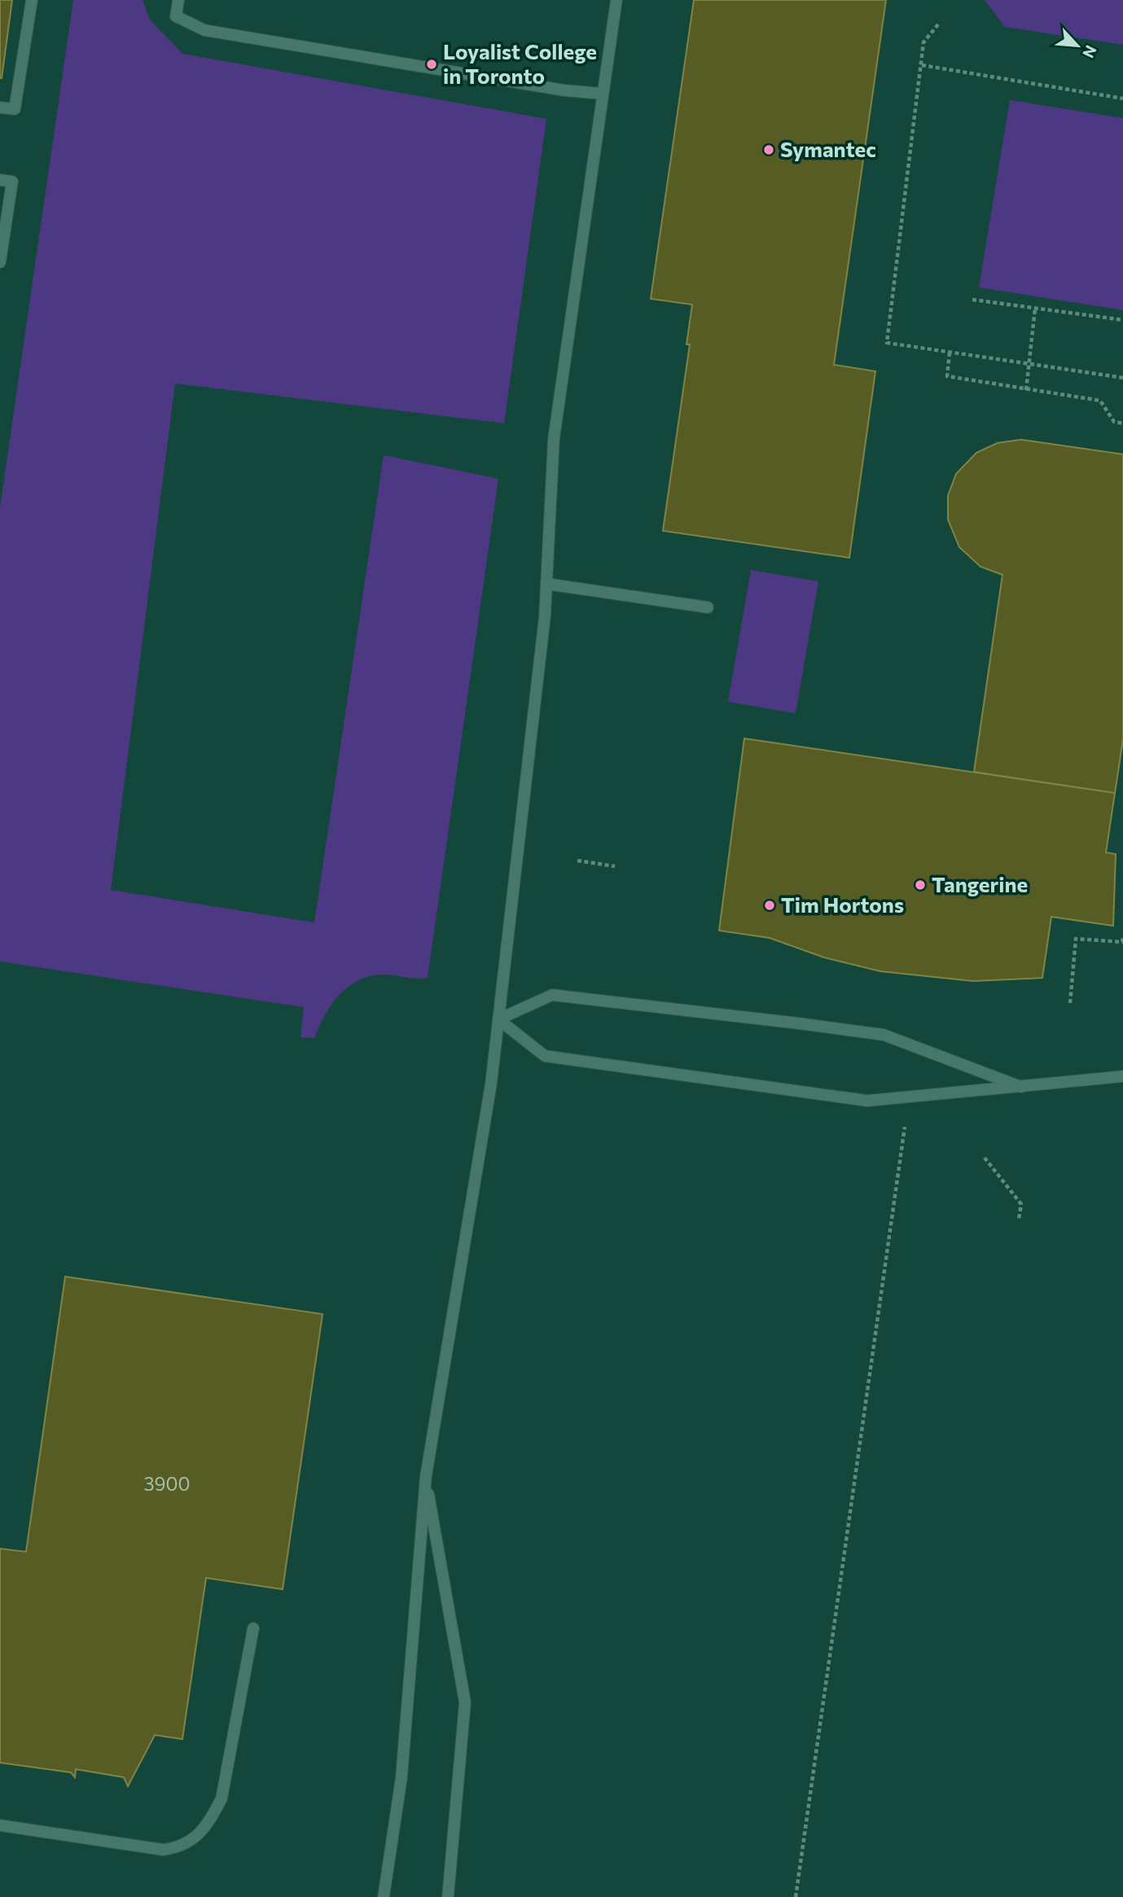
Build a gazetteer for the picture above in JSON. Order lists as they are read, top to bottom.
{
  "places": [
    "Loyalist College in Toronto",
    "Symantec",
    "Tangerine",
    "Tim Hortons"
  ],
  "house_numbers": ["3900"],
  "north": "bottom right"
}
